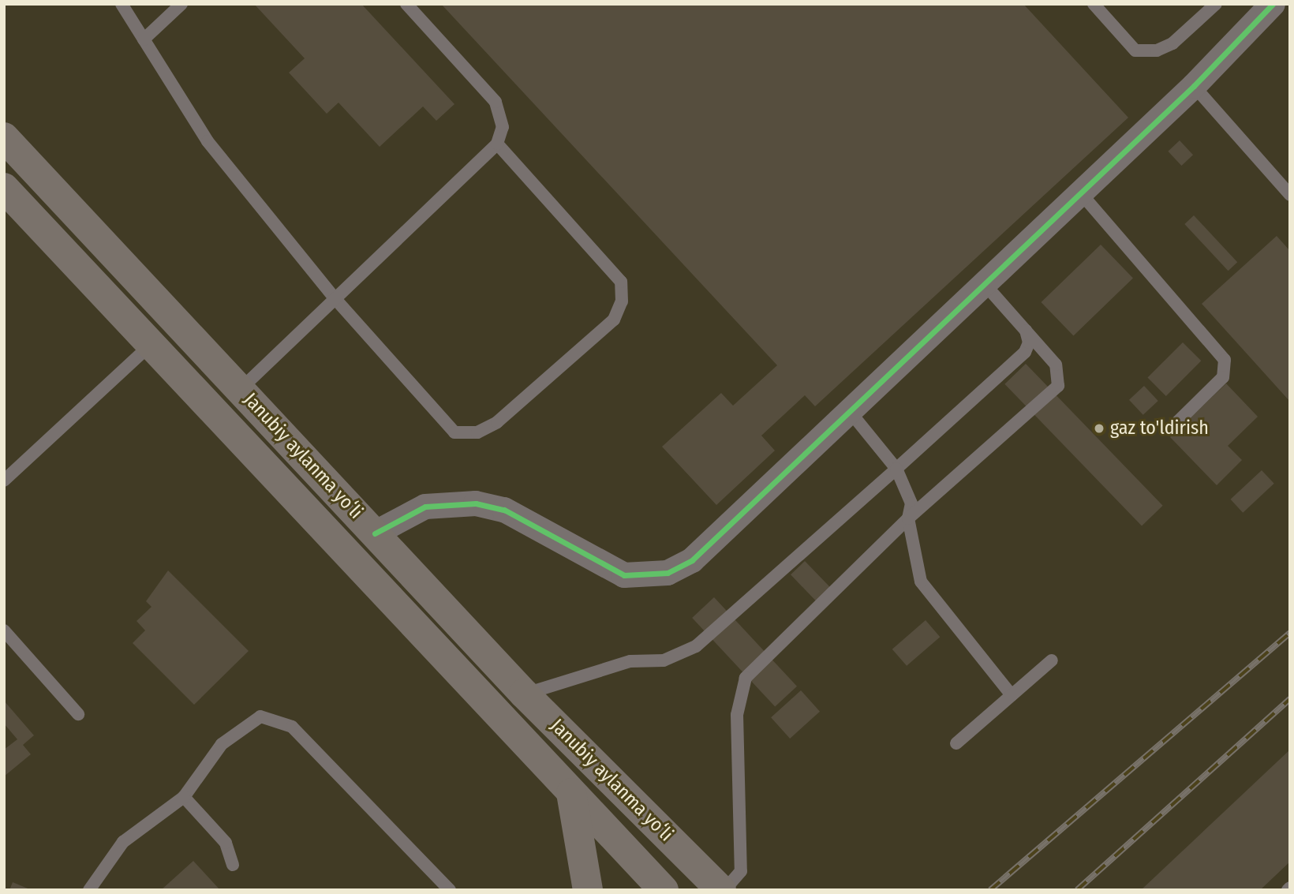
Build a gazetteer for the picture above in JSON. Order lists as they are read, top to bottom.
{
  "streets": {
    "highway": ["Janubiy aylanma yoʻli"]
  },
  "places": ["gaz to'ldirish"]
}
